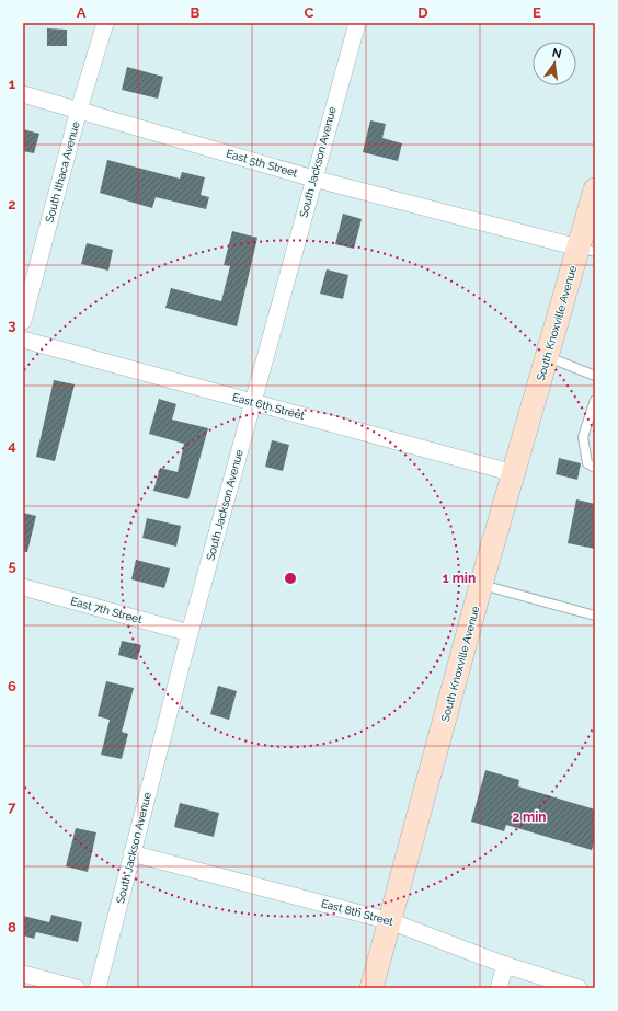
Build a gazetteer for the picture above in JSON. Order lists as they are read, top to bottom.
{
  "streets": {
    "main road": ["South Knoxville Avenue"],
    "street": [
      "South Jackson Avenue",
      "East 5th Street",
      "South Ithaca Avenue",
      "East 6th Street",
      "East 7th Street",
      "East 8th Street"
    ]
  },
  "crossings": [
    ["South Jackson Avenue", "East 5th Street"],
    ["South Jackson Avenue", "East 6th Street"],
    ["South Jackson Avenue", "East 7th Street"],
    ["South Jackson Avenue", "East 8th Street"],
    ["East 5th Street", "South Ithaca Avenue"],
    ["East 5th Street", "South Knoxville Avenue"],
    ["South Knoxville Avenue", "East 6th Street"],
    ["South Knoxville Avenue", "East 8th Street"]
  ],
  "north": "top",
  "grid": {
    "columns": [
      "A",
      "B",
      "C",
      "D",
      "E"
    ],
    "rows": [
      "1",
      "2",
      "3",
      "4",
      "5",
      "6",
      "7",
      "8"
    ]
  },
  "rings": ["1 min", "2 min"]
}
